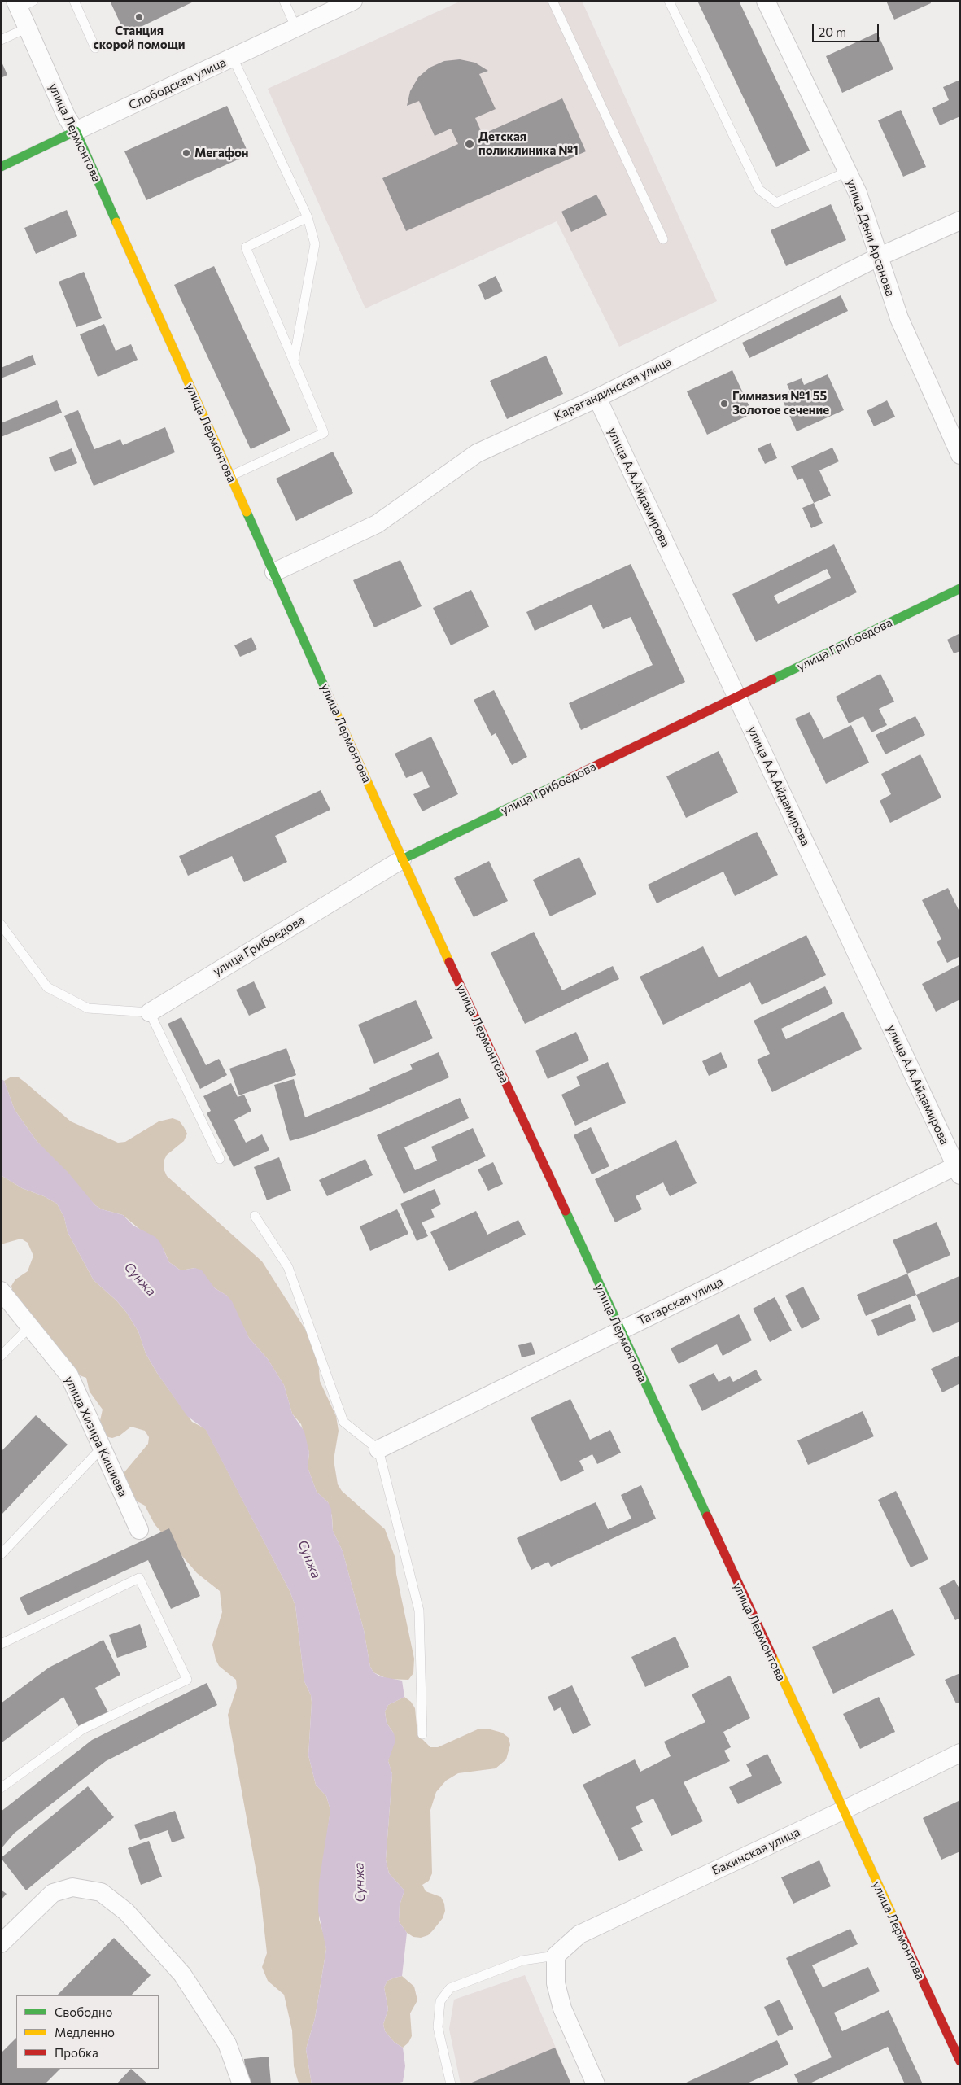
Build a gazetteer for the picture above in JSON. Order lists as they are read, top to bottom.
{
  "streets": {
    "street": [
      "Слободская улица",
      "улица Лермонтова",
      "улица Дени Арсанова",
      "Карагандинская улица",
      "улица А.А.Айдамирова",
      "улица Грибоедова",
      "Татарская улица",
      "улица Хизира Кишиева",
      "Бакинская улица"
    ]
  },
  "crossings": [
    ["Слободская улица", "улица Лермонтова"],
    ["улица Лермонтова", "Карагандинская улица"],
    ["улица Лермонтова", "улица Грибоедова"],
    ["улица Лермонтова", "Татарская улица"],
    ["улица Лермонтова", "Бакинская улица"],
    ["улица Дени Арсанова", "Карагандинская улица"],
    ["Карагандинская улица", "улица А.А.Айдамирова"],
    ["улица А.А.Айдамирова", "улица Грибоедова"],
    ["улица А.А.Айдамирова", "Татарская улица"]
  ],
  "water": ["Сунжа"],
  "places": [
    "Станция скорой помощи",
    "Детская поликлиника №1",
    "Мегафон",
    "Гимназия №1 55 Золотое сечение"
  ],
  "legend": ["Свободно", "Медленно", "Пробка"],
  "scale_bar": "20 m"
}
